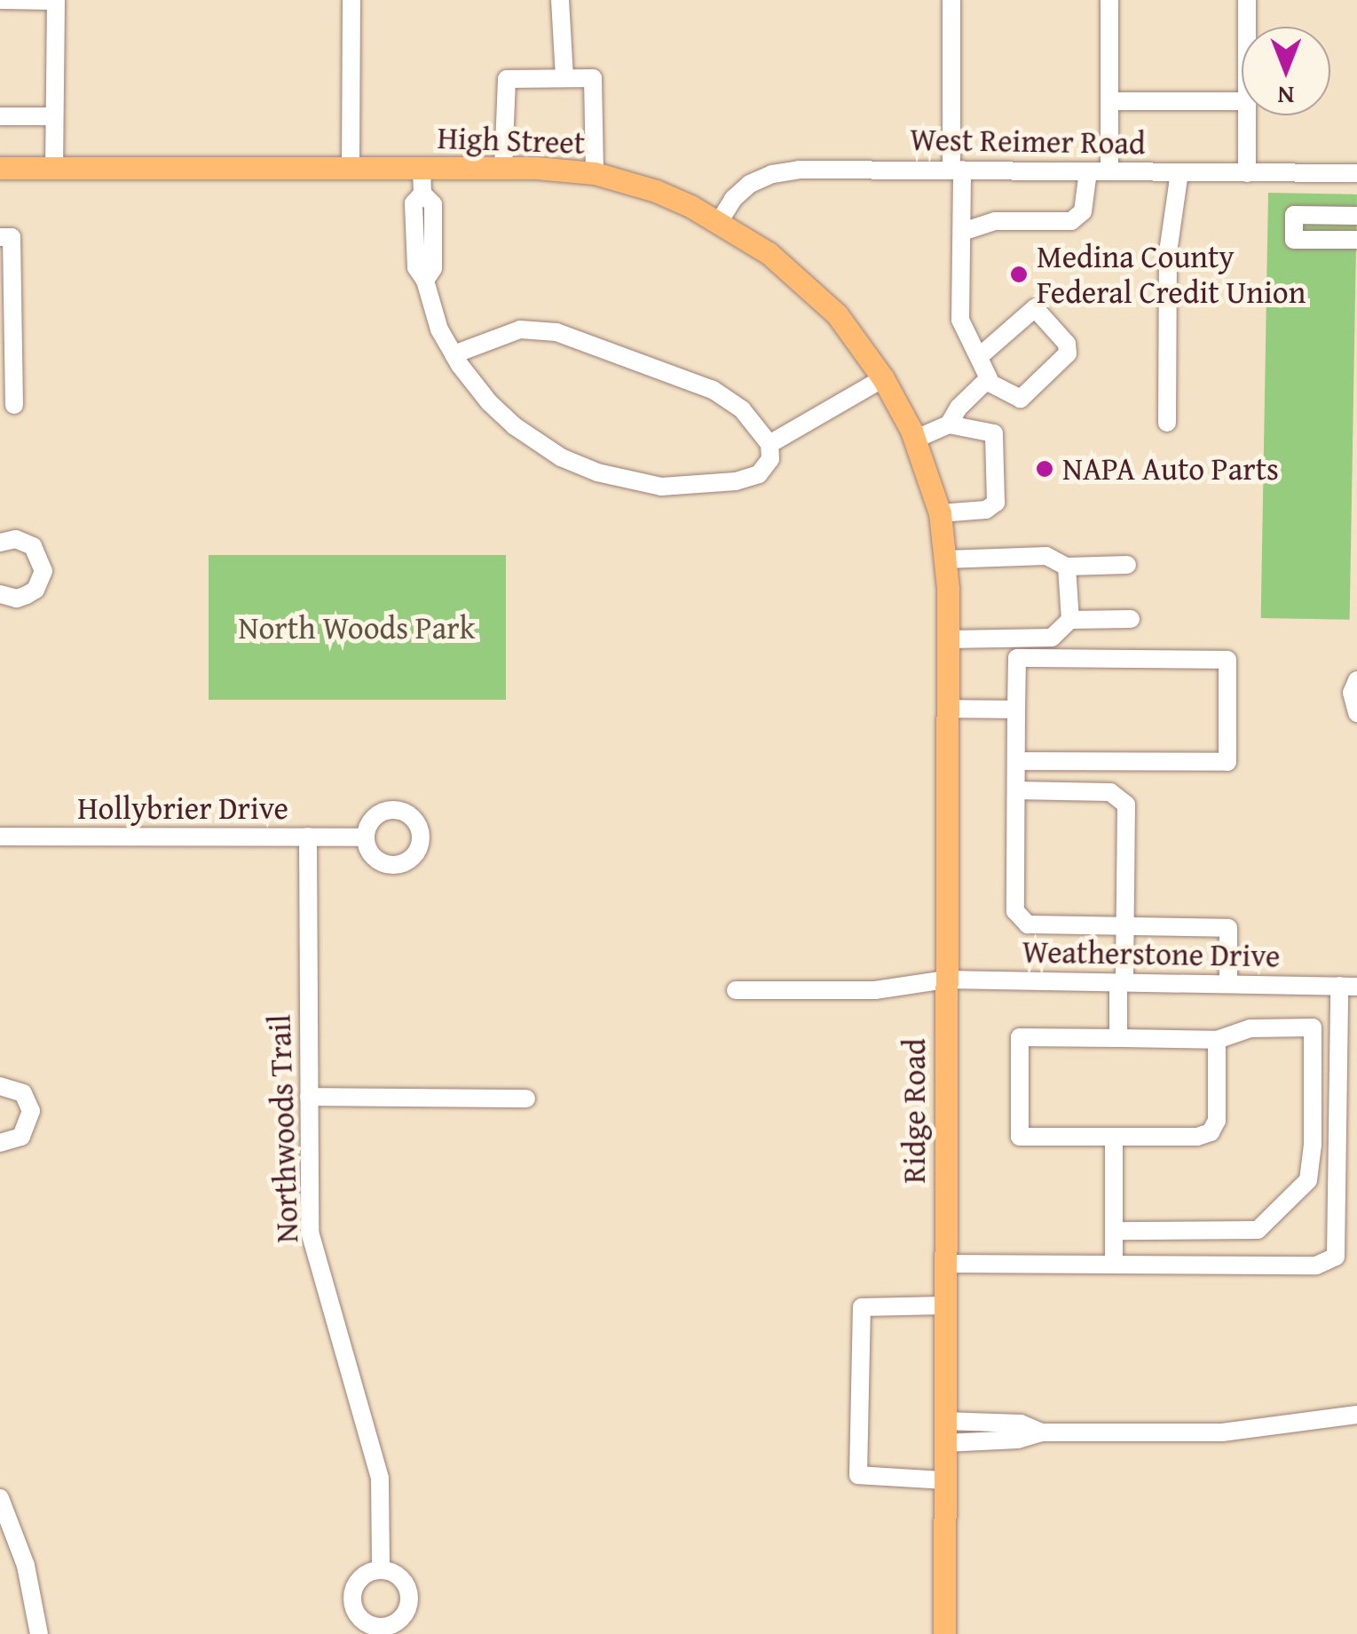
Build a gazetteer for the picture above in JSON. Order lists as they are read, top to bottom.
{
  "streets": {
    "main road": ["High Street", "Ridge Road"],
    "street": [
      "West Reimer Road",
      "Hollybrier Drive",
      "Weatherstone Drive",
      "Northwoods Trail"
    ]
  },
  "crossings": [
    ["High Street", "West Reimer Road"],
    ["High Street", "Ridge Road"],
    ["Hollybrier Drive", "Northwoods Trail"],
    ["Weatherstone Drive", "Ridge Road"]
  ],
  "parks": ["North Woods Park"],
  "places": ["Medina County Federal Credit Union", "NAPA Auto Parts"],
  "north": "bottom"
}
